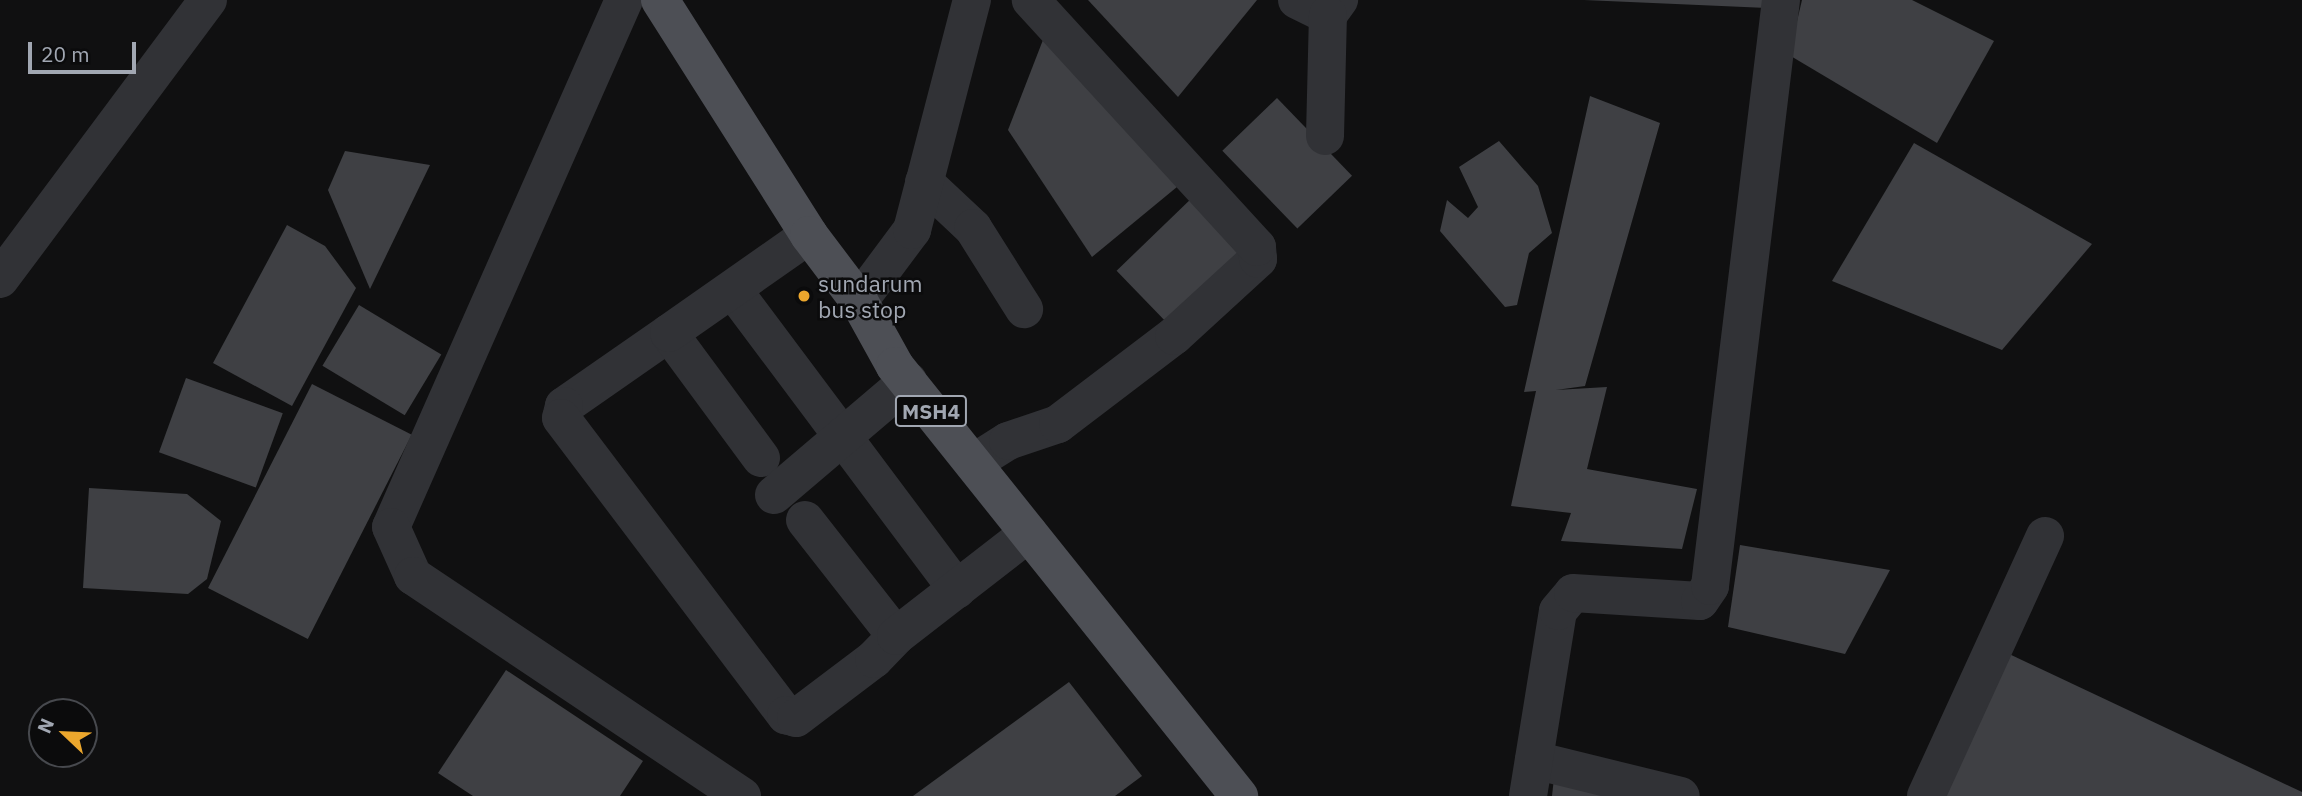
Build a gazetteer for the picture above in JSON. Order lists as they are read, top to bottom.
{
  "streets": {
    "main road": ["MSH4"]
  },
  "places": ["sundarum bus stop"],
  "scale_bar": "20 m",
  "north": "top left"
}
